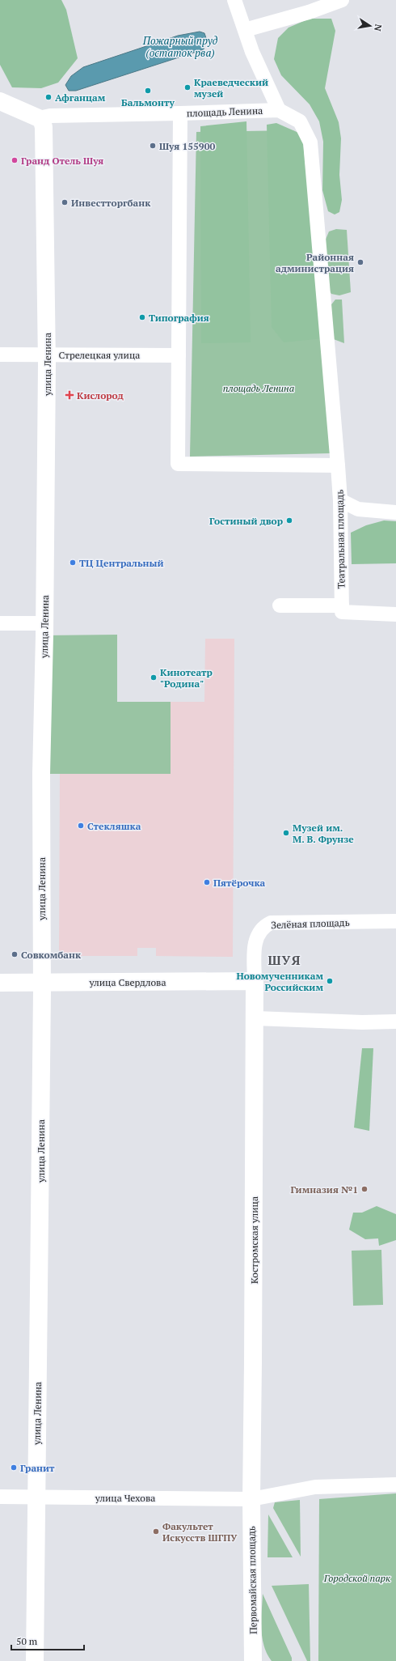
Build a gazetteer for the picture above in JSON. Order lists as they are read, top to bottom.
{
  "streets": {
    "main road": [
      "улица Ленина",
      "улица Свердлова",
      "Костромская улица",
      "Первомайская площадь"
    ],
    "street": [
      "площадь Ленина",
      "Стрелецкая улица",
      "Театральная площадь",
      "Зелёная площадь",
      "улица Чехова"
    ]
  },
  "crossings": [
    ["площадь Ленина", "Стрелецкая улица"],
    ["площадь Ленина", "Театральная площадь"],
    ["Стрелецкая улица", "улица Ленина"],
    ["улица Ленина", "улица Свердлова"],
    ["улица Ленина", "улица Чехова"],
    ["Зелёная площадь", "улица Свердлова"],
    ["Зелёная площадь", "Костромская улица"],
    ["улица Свердлова", "Костромская улица"],
    ["Костромская улица", "улица Чехова"],
    ["Костромская улица", "Первомайская площадь"],
    ["улица Чехова", "Первомайская площадь"]
  ],
  "districts": ["ШУЯ"],
  "water": ["Пожарный пруд (остаток рва)"],
  "parks": ["площадь Ленина", "Городской парк"],
  "places": {
    "other": [
      "Краеведческий музей",
      "Бальмонту",
      "Афганцам",
      "Шуя 155900",
      "Гранд Отель Шуя",
      "Инвестторгбанк",
      "Районная администрация",
      "Типография",
      "Гостиный двор",
      "ТЦ Центральный",
      "Кинотеатр \"Родина\"",
      "Стекляшка",
      "Музей им. М. В. Фрунзе",
      "Пятёрочка",
      "Совкомбанк",
      "Новомученникам Российским",
      "Гимназия №1",
      "Гранит",
      "Факультет Искусств ШГПУ"
    ],
    "health": ["Кислород"]
  },
  "scale_bar": "50 m",
  "north": "right"
}
